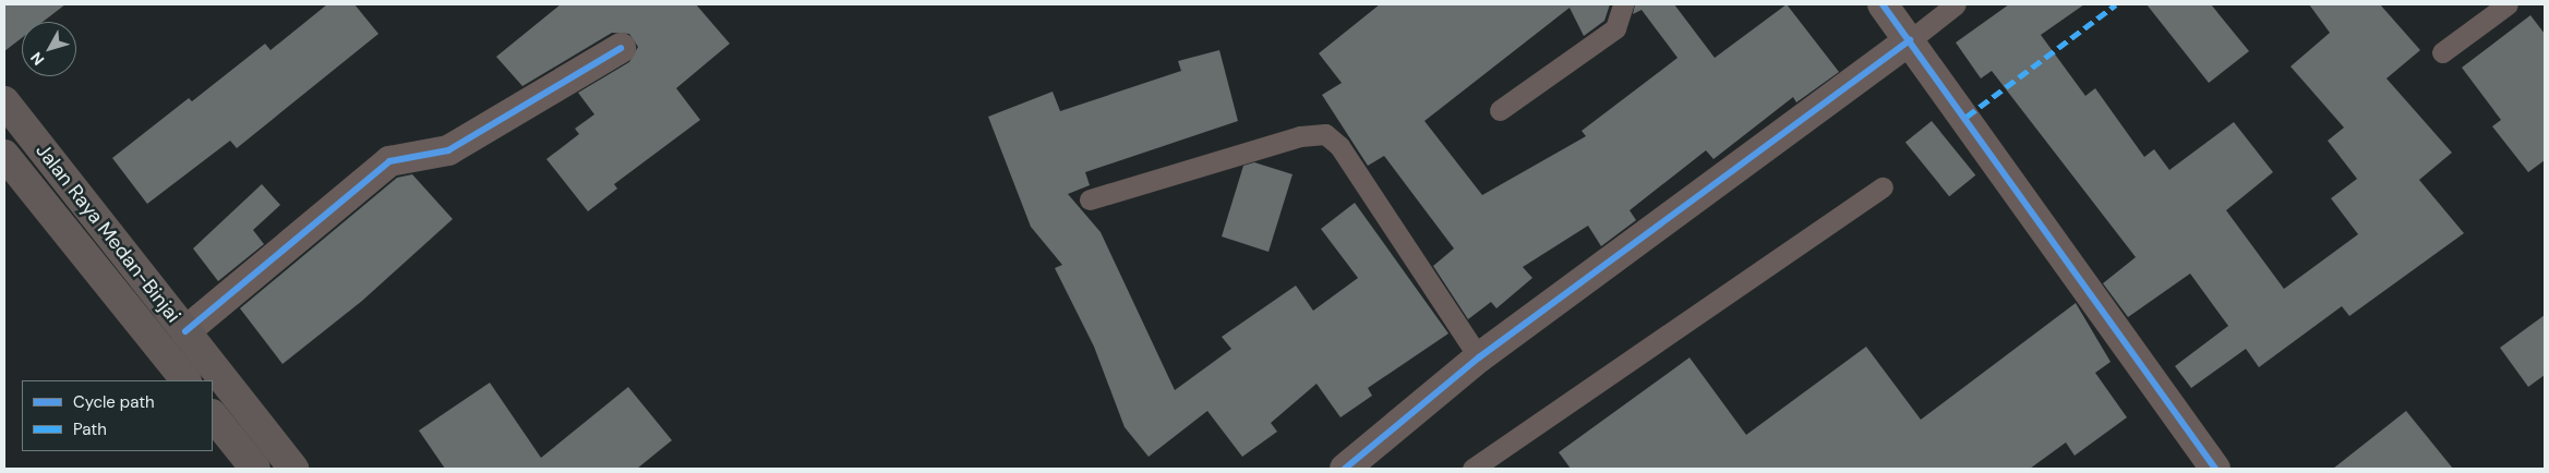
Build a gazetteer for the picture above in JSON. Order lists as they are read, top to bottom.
{
  "streets": {
    "highway": ["Jalan Raya Medan-Binjai"]
  },
  "legend": ["Cycle path", "Path"],
  "north": "bottom left"
}
